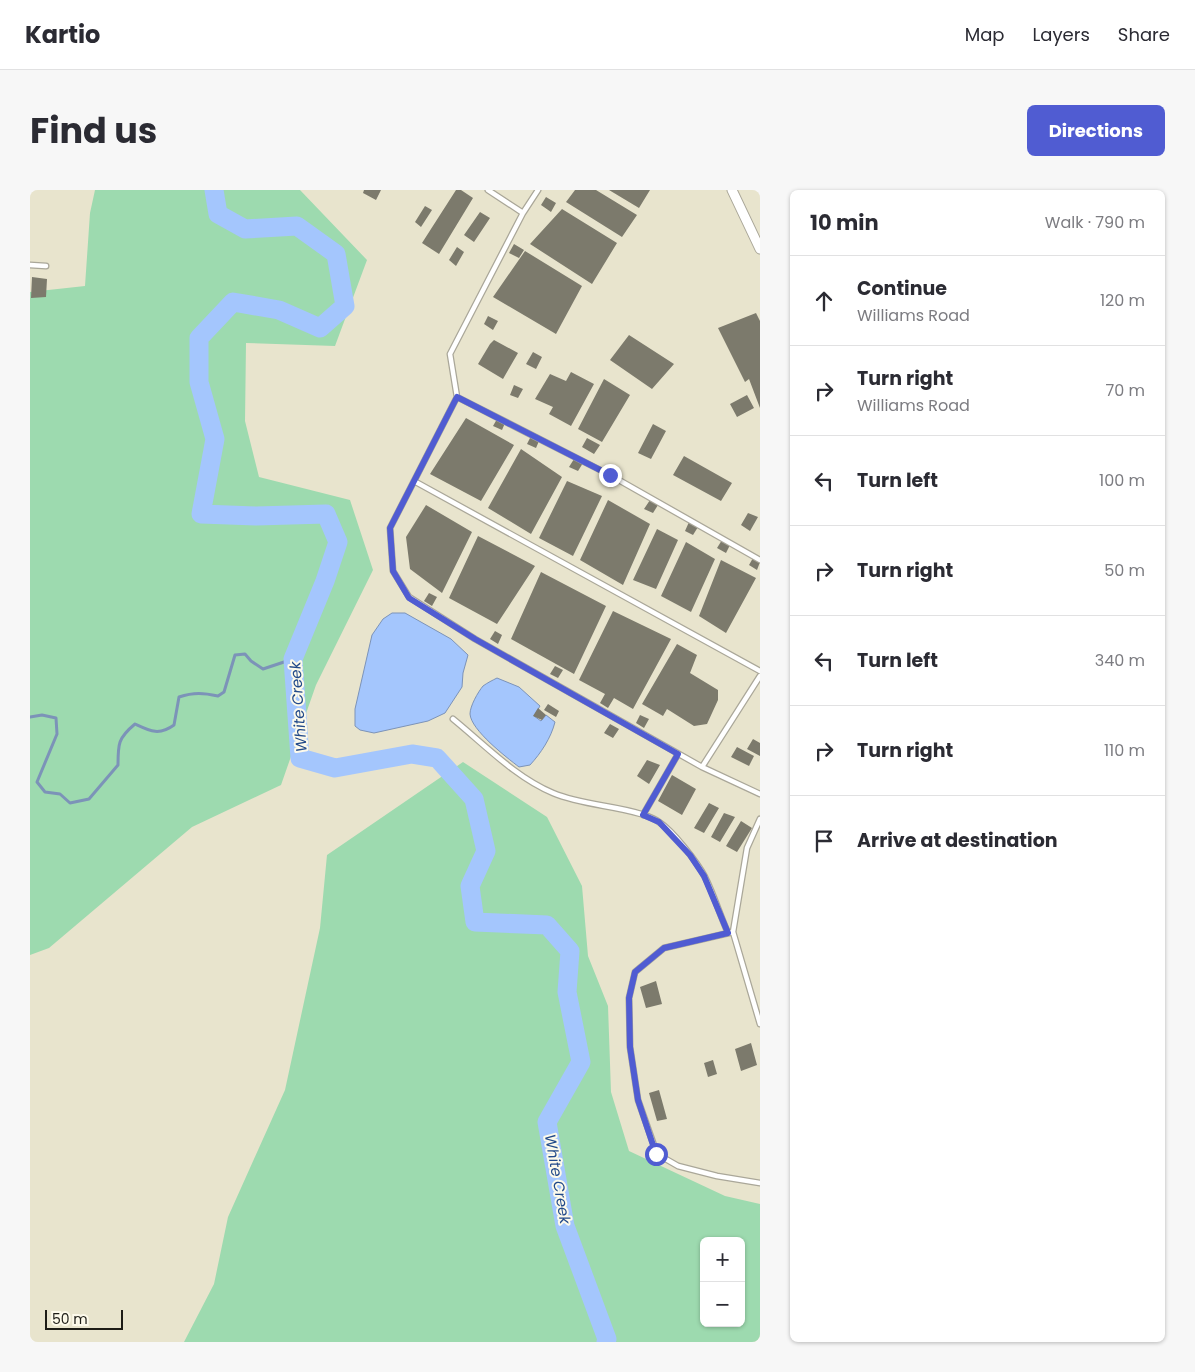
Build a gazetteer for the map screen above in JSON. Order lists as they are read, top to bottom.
{
  "water": ["White Creek"],
  "scale_bar": "50 m",
  "page": {
    "header": "Kartio",
    "nav": ["Map", "Layers", "Share"],
    "title": "Find us",
    "buttons": "Directions",
    "heading": ["10 min", "Walk · 790 m"],
    "list": [
      ["Continue", "Williams Road", "120 m"],
      ["Turn right", "Williams Road", "70 m"],
      ["Turn left", "100 m"],
      ["Turn right", "50 m"],
      ["Turn left", "340 m"],
      ["Turn right", "110 m"],
      "Arrive at destination"
    ],
    "map_buttons": ["+", "−"],
    "scale": "50 m"
  }
}
